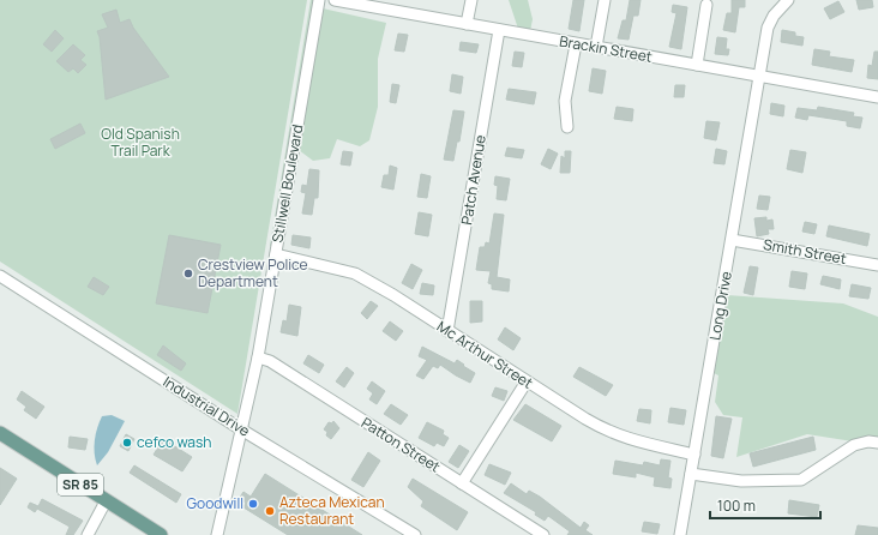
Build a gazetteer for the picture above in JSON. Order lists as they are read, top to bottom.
{
  "streets": {
    "main road": ["SR 85"],
    "street": [
      "Brackin Street",
      "Patch Avenue",
      "Stillwell Boulevard",
      "Smith Street",
      "Long Drive",
      "Mc Arthur Street",
      "Industrial Drive",
      "Patton Street"
    ]
  },
  "crossings": [
    ["Brackin Street", "Patch Avenue"],
    ["Brackin Street", "Long Drive"],
    ["Patch Avenue", "Mc Arthur Street"],
    ["Stillwell Boulevard", "Mc Arthur Street"],
    ["Stillwell Boulevard", "Industrial Drive"],
    ["Stillwell Boulevard", "Patton Street"],
    ["Smith Street", "Long Drive"],
    ["Long Drive", "Mc Arthur Street"]
  ],
  "parks": ["Old Spanish Trail Park"],
  "places": [
    "Crestview Police Department",
    "cefco wash",
    "Goodwill",
    "Azteca Mexican Restaurant"
  ],
  "scale_bar": "100 m"
}
